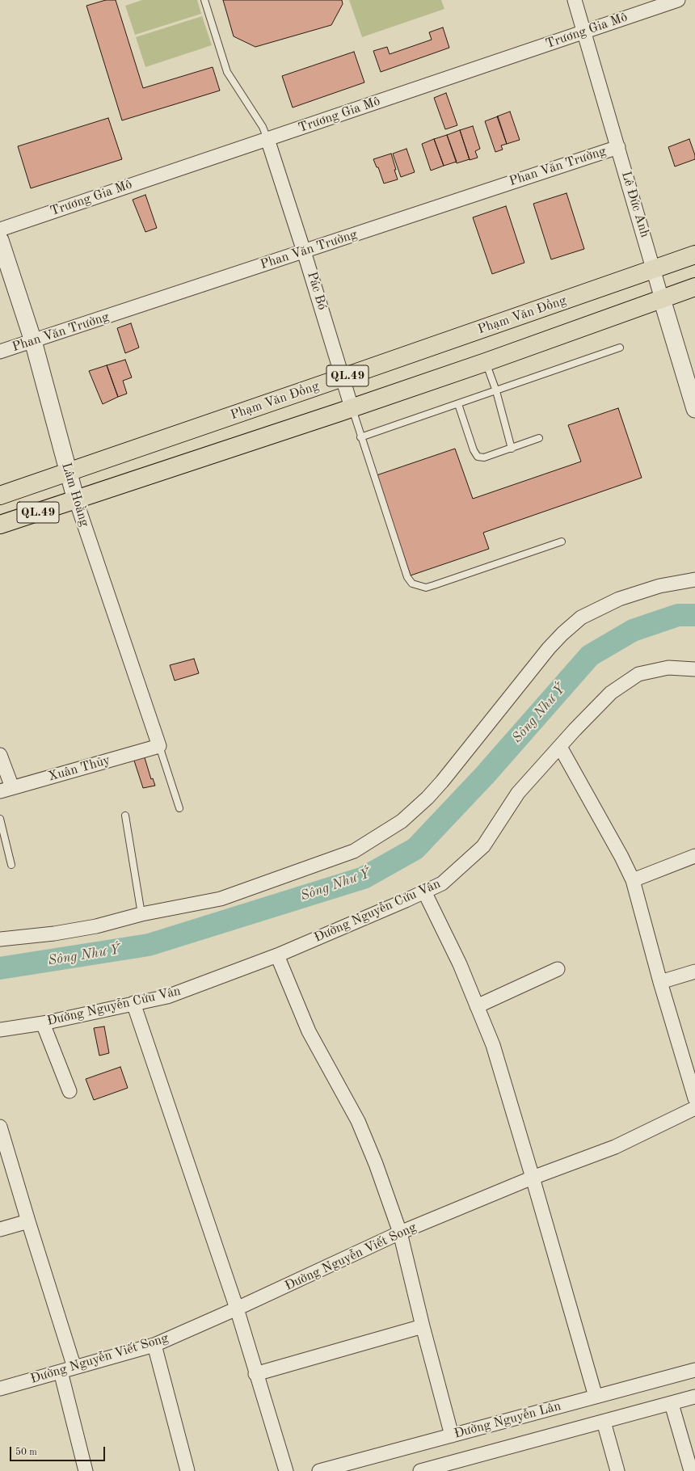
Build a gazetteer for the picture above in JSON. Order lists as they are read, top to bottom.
{
  "streets": {
    "main road": ["Phạm Văn Đồng", "QL.49"],
    "street": [
      "Trương Gia Mô",
      "Phan Văn Trường",
      "Lê Đức Anh",
      "Pác Bó",
      "Lâm Hoằng",
      "Xuân Thủy",
      "Đường Nguyễn Cửu Vân",
      "Đường Nguyễn Viết Song",
      "Đường Nguyễn Lân"
    ]
  },
  "crossings": [
    ["Trương Gia Mô", "Lê Đức Anh"],
    ["Trương Gia Mô", "Pác Bó"],
    ["Phan Văn Trường", "Lê Đức Anh"],
    ["Phan Văn Trường", "Pác Bó"],
    ["Phan Văn Trường", "Lâm Hoằng"],
    ["Lê Đức Anh", "Phạm Văn Đồng"],
    ["Lê Đức Anh", "QL.49"],
    ["Pác Bó", "Phạm Văn Đồng"],
    ["Pác Bó", "QL.49"],
    ["Phạm Văn Đồng", "Lâm Hoằng"],
    ["QL.49", "Lâm Hoằng"],
    ["Lâm Hoằng", "Xuân Thủy"]
  ],
  "water": ["Sông Như Ý"],
  "scale_bar": "50 m"
}
